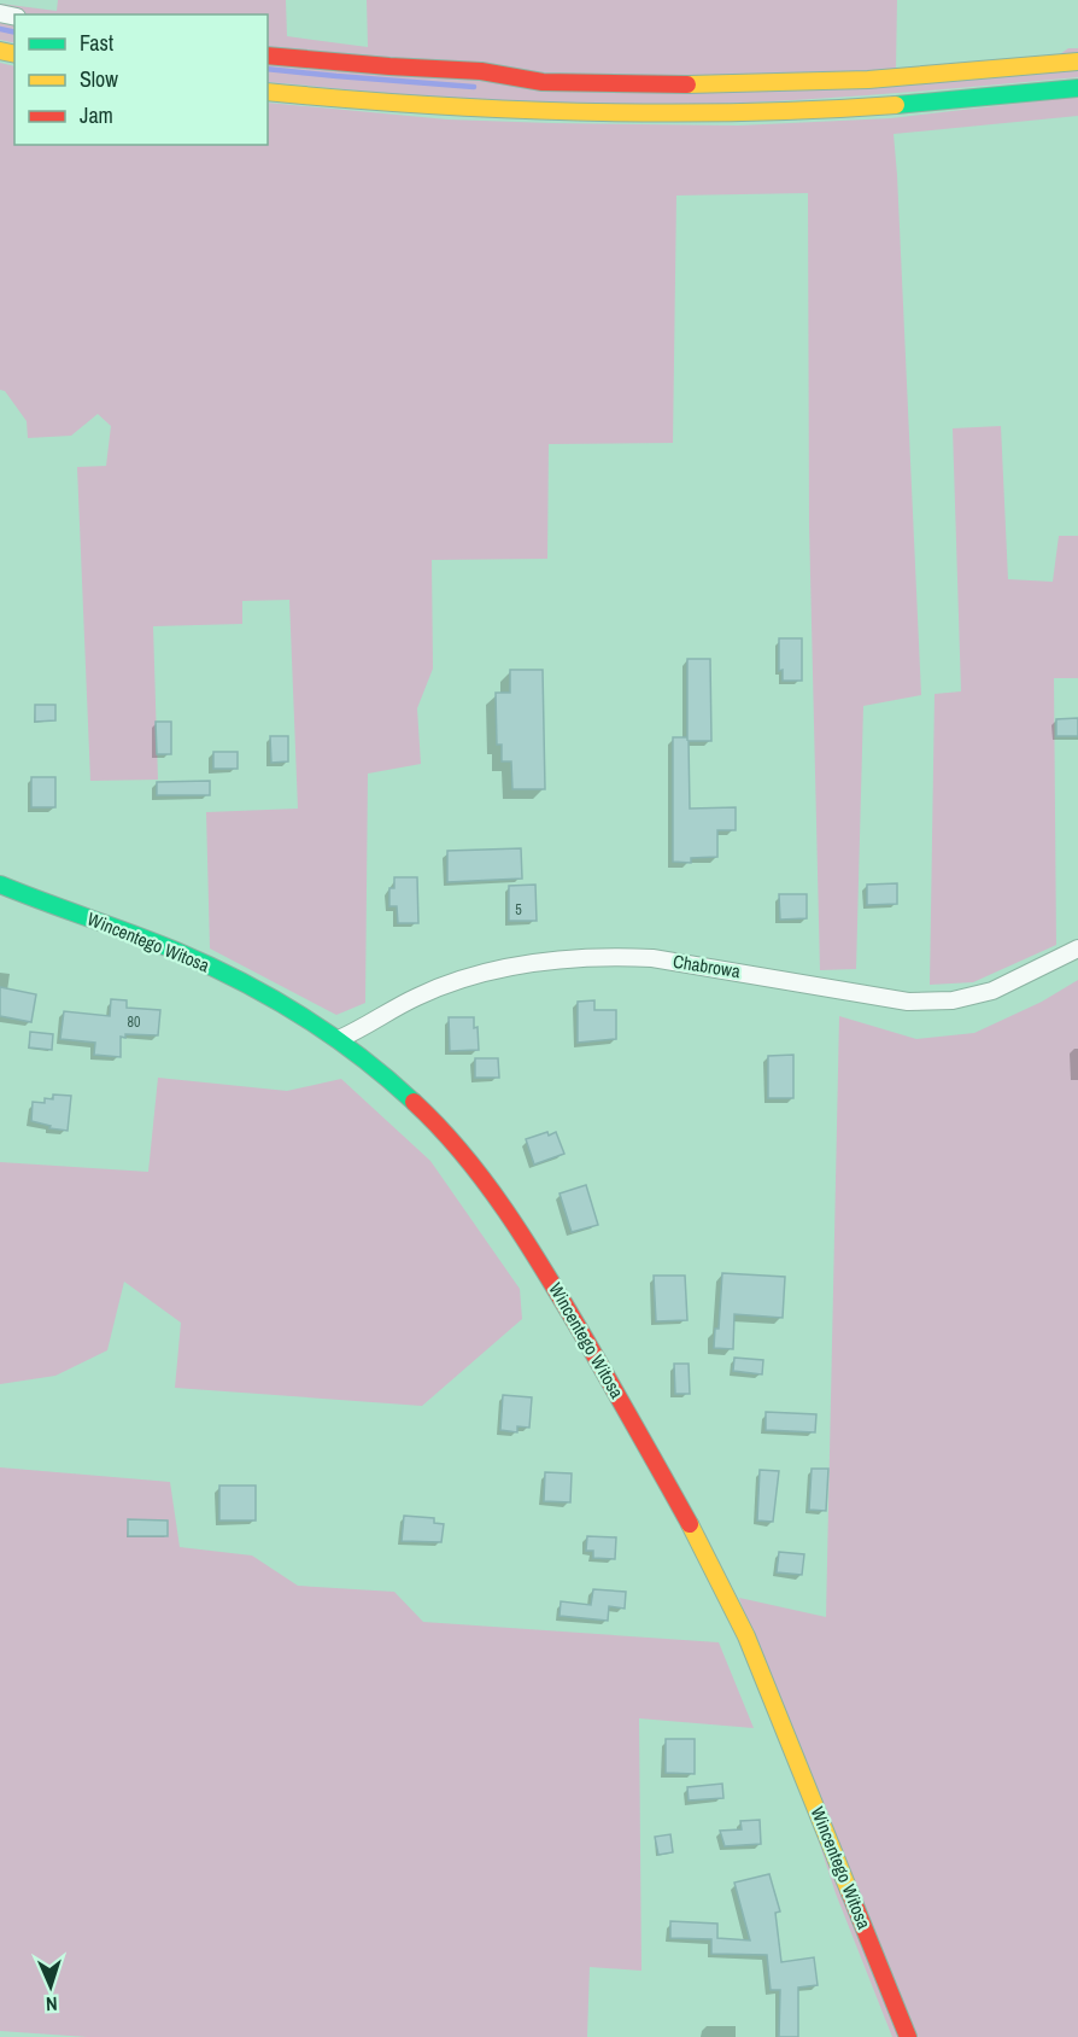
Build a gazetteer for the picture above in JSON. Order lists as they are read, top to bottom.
{
  "streets": {
    "main road": ["Wincentego Witosa"],
    "street": ["Chabrowa"]
  },
  "crossings": [
    ["Wincentego Witosa", "Chabrowa"]
  ],
  "house_numbers": ["5", "80"],
  "legend": ["Fast", "Slow", "Jam"],
  "north": "bottom"
}
